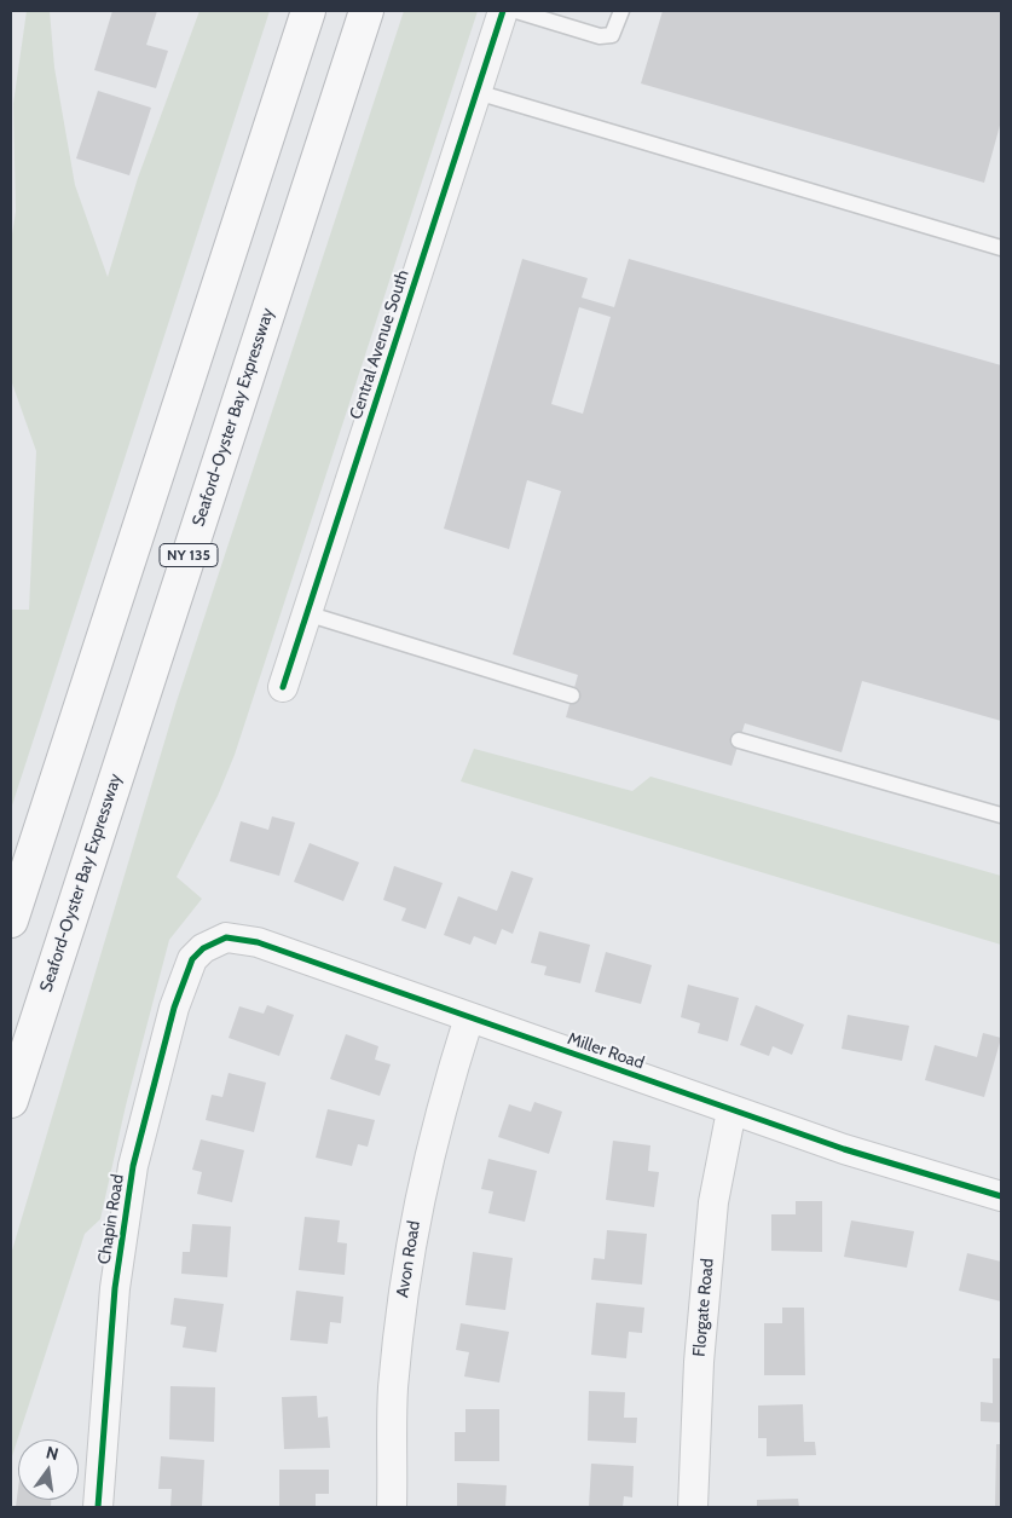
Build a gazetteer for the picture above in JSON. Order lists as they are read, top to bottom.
{
  "streets": {
    "highway": ["Seaford-Oyster Bay Expressway", "NY 135"],
    "street": [
      "Central Avenue South",
      "Miller Road",
      "Chapin Road",
      "Avon Road",
      "Florgate Road"
    ]
  },
  "crossings": [
    ["Miller Road", "Chapin Road"],
    ["Miller Road", "Avon Road"],
    ["Miller Road", "Florgate Road"]
  ],
  "north": "top"
}
